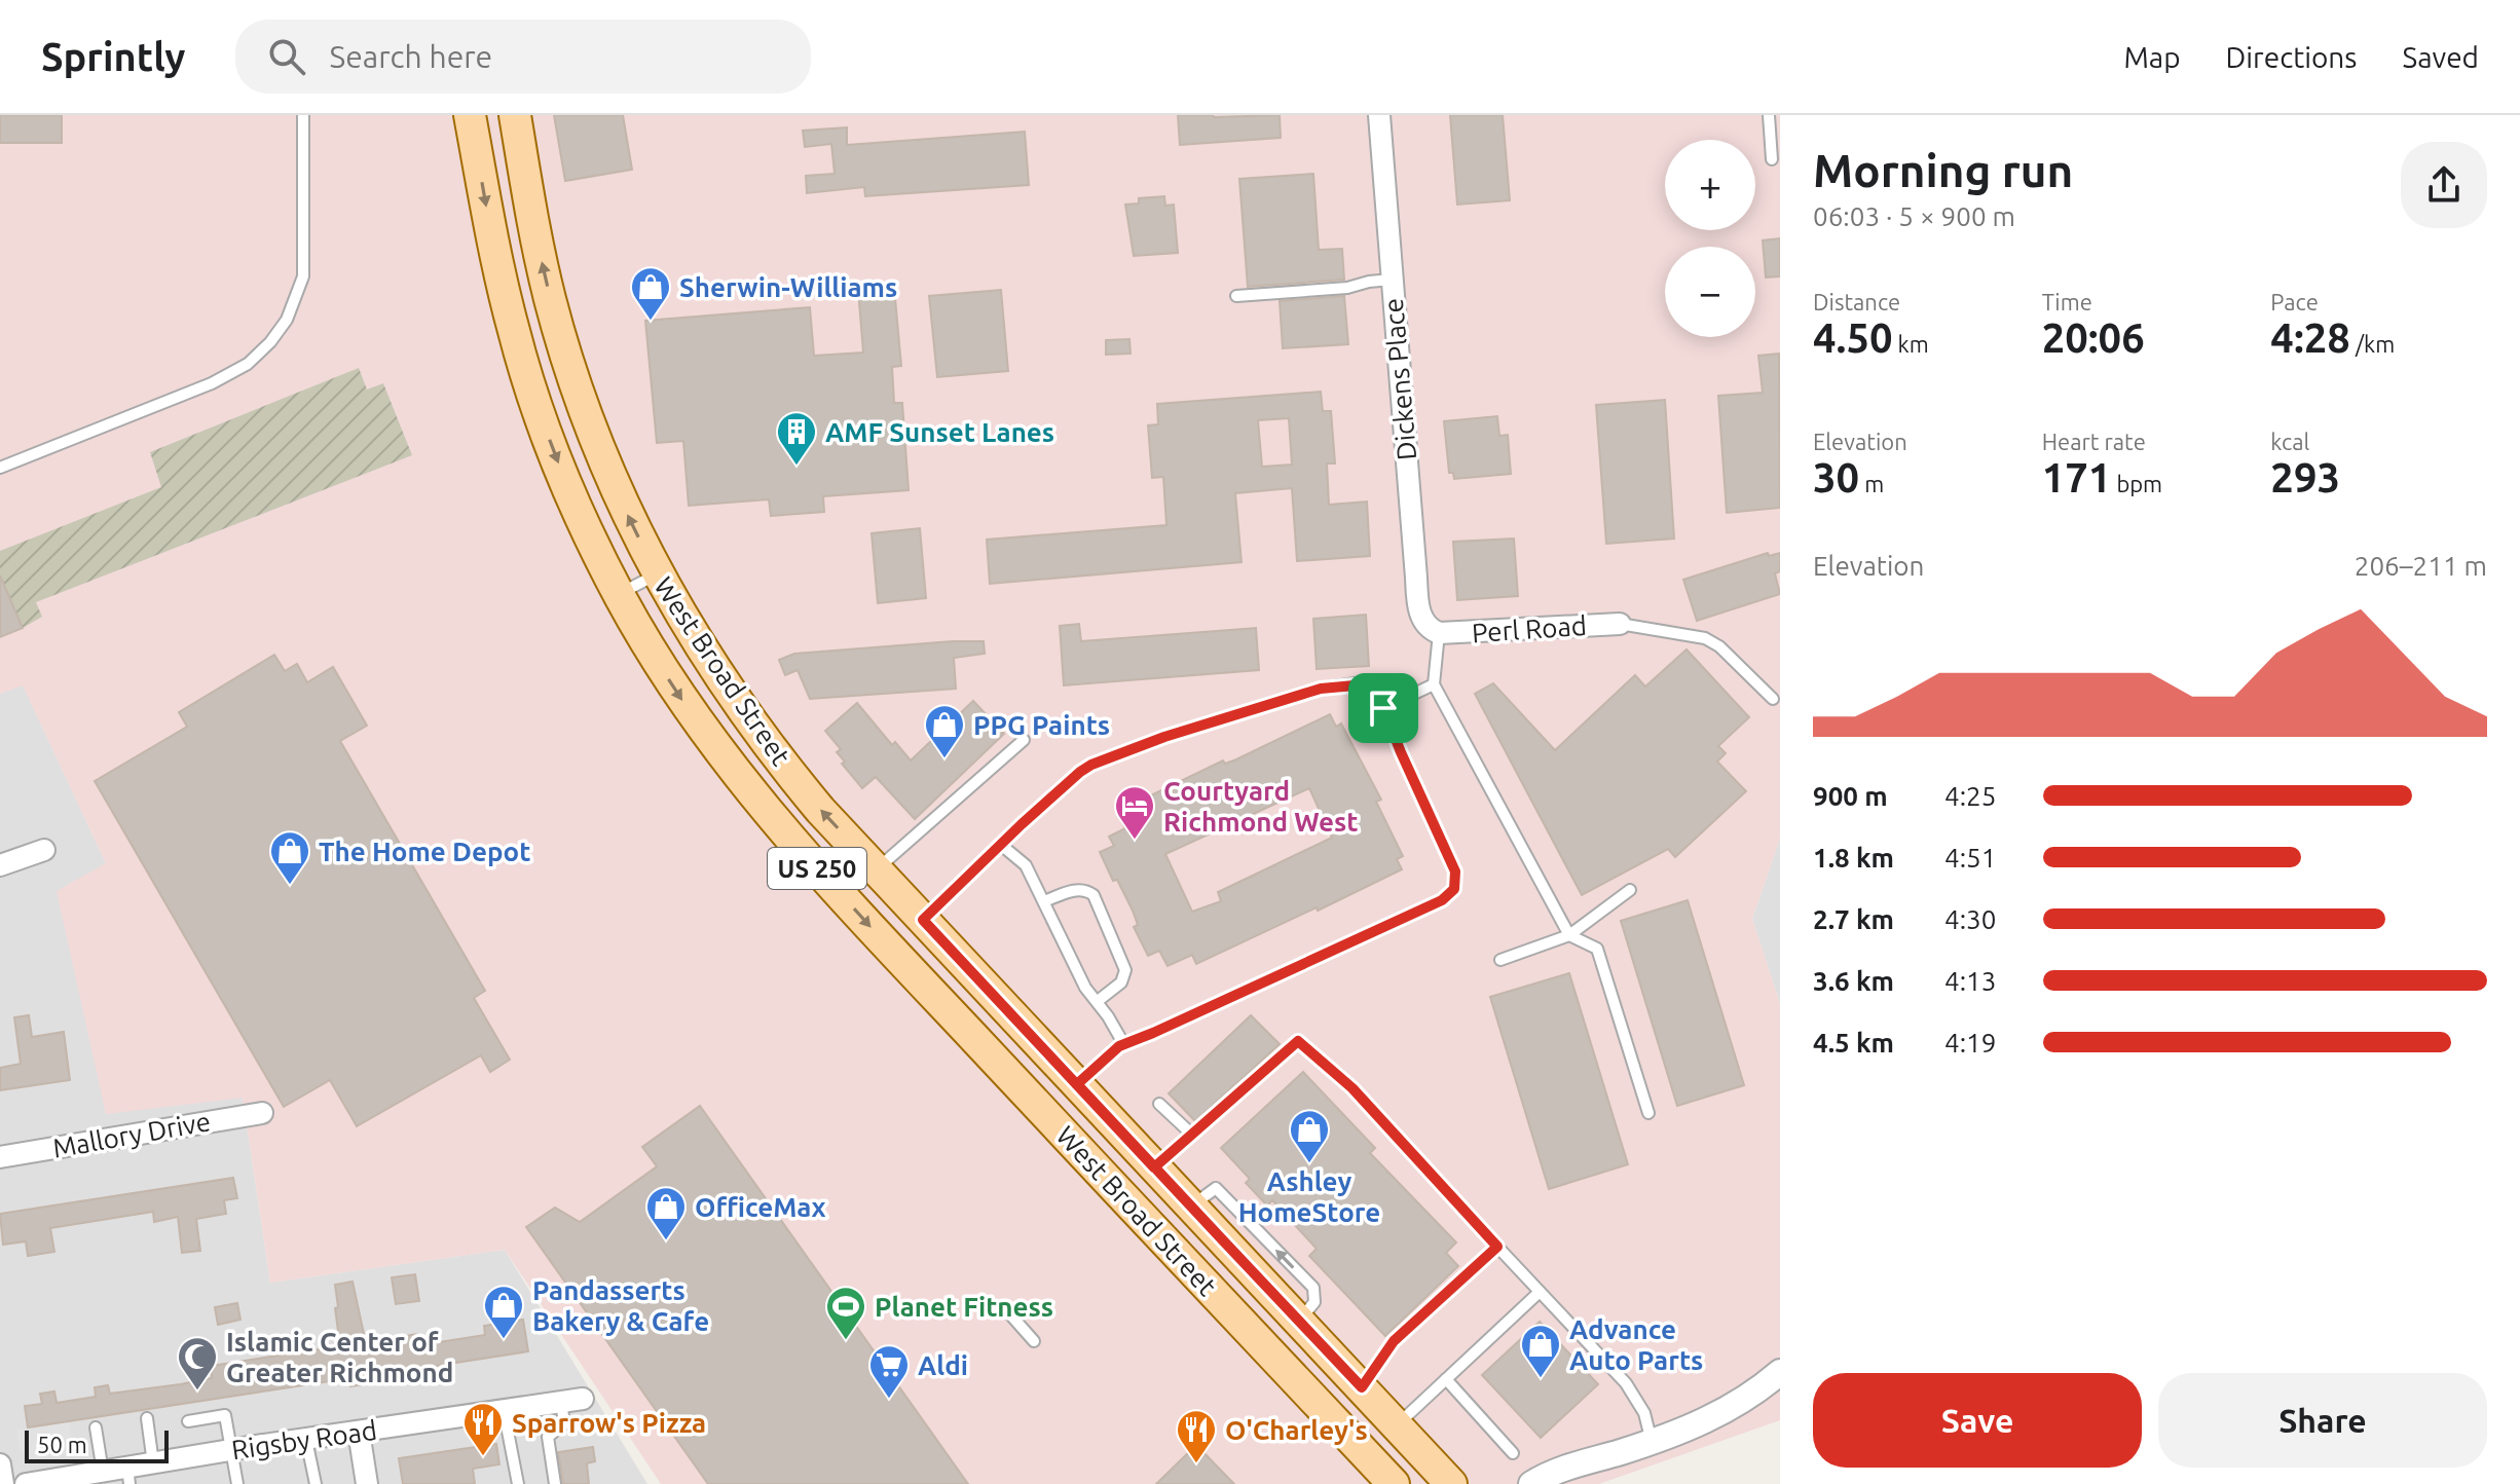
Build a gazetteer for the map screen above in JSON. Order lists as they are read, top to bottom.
{
  "streets": {
    "main road": ["West Broad Street", "US 250"],
    "street": [
      "Dickens Place",
      "Perl Road",
      "Mallory Drive",
      "Rigsby Road"
    ]
  },
  "crossings": [
    ["Dickens Place", "Perl Road"]
  ],
  "places": {
    "shop": [
      "Sherwin-Williams",
      "PPG Paints",
      "The Home Depot",
      "Ashley HomeStore",
      "OfficeMax",
      "Pandasserts Bakery & Cafe",
      "Advance Auto Parts"
    ],
    "building": ["AMF Sunset Lanes"],
    "hotel": ["Courtyard Richmond West"],
    "sports": ["Planet Fitness"],
    "mosque": ["Islamic Center of Greater Richmond"],
    "supermarket": ["Aldi"],
    "restaurant": ["Sparrow's Pizza", "O'Charley's"]
  },
  "scale_bar": "50 m",
  "page": {
    "header": "Sprintly",
    "search": "Search here",
    "nav": ["Map", "Directions", "Saved"],
    "heading": ["Morning run", "06:03 · 5 × 900 m"],
    "map_buttons": ["+", "−"],
    "stats": [
      ["Distance", "4.50 km"],
      ["Time", "20:06"],
      ["Pace", "4:28 /km"],
      ["Elevation", "30 m"],
      ["Heart rate", "171 bpm"],
      ["kcal", "293"]
    ],
    "chart": ["Elevation", "206–211 m"],
    "list": [
      {
        "name": "900 m",
        "note": "4:25"
      },
      {
        "name": "1.8 km",
        "note": "4:51"
      },
      {
        "name": "2.7 km",
        "note": "4:30"
      },
      {
        "name": "3.6 km",
        "note": "4:13"
      },
      {
        "name": "4.5 km",
        "note": "4:19"
      }
    ],
    "buttons": ["Save", "Share"],
    "scale": "50 m"
  }
}
